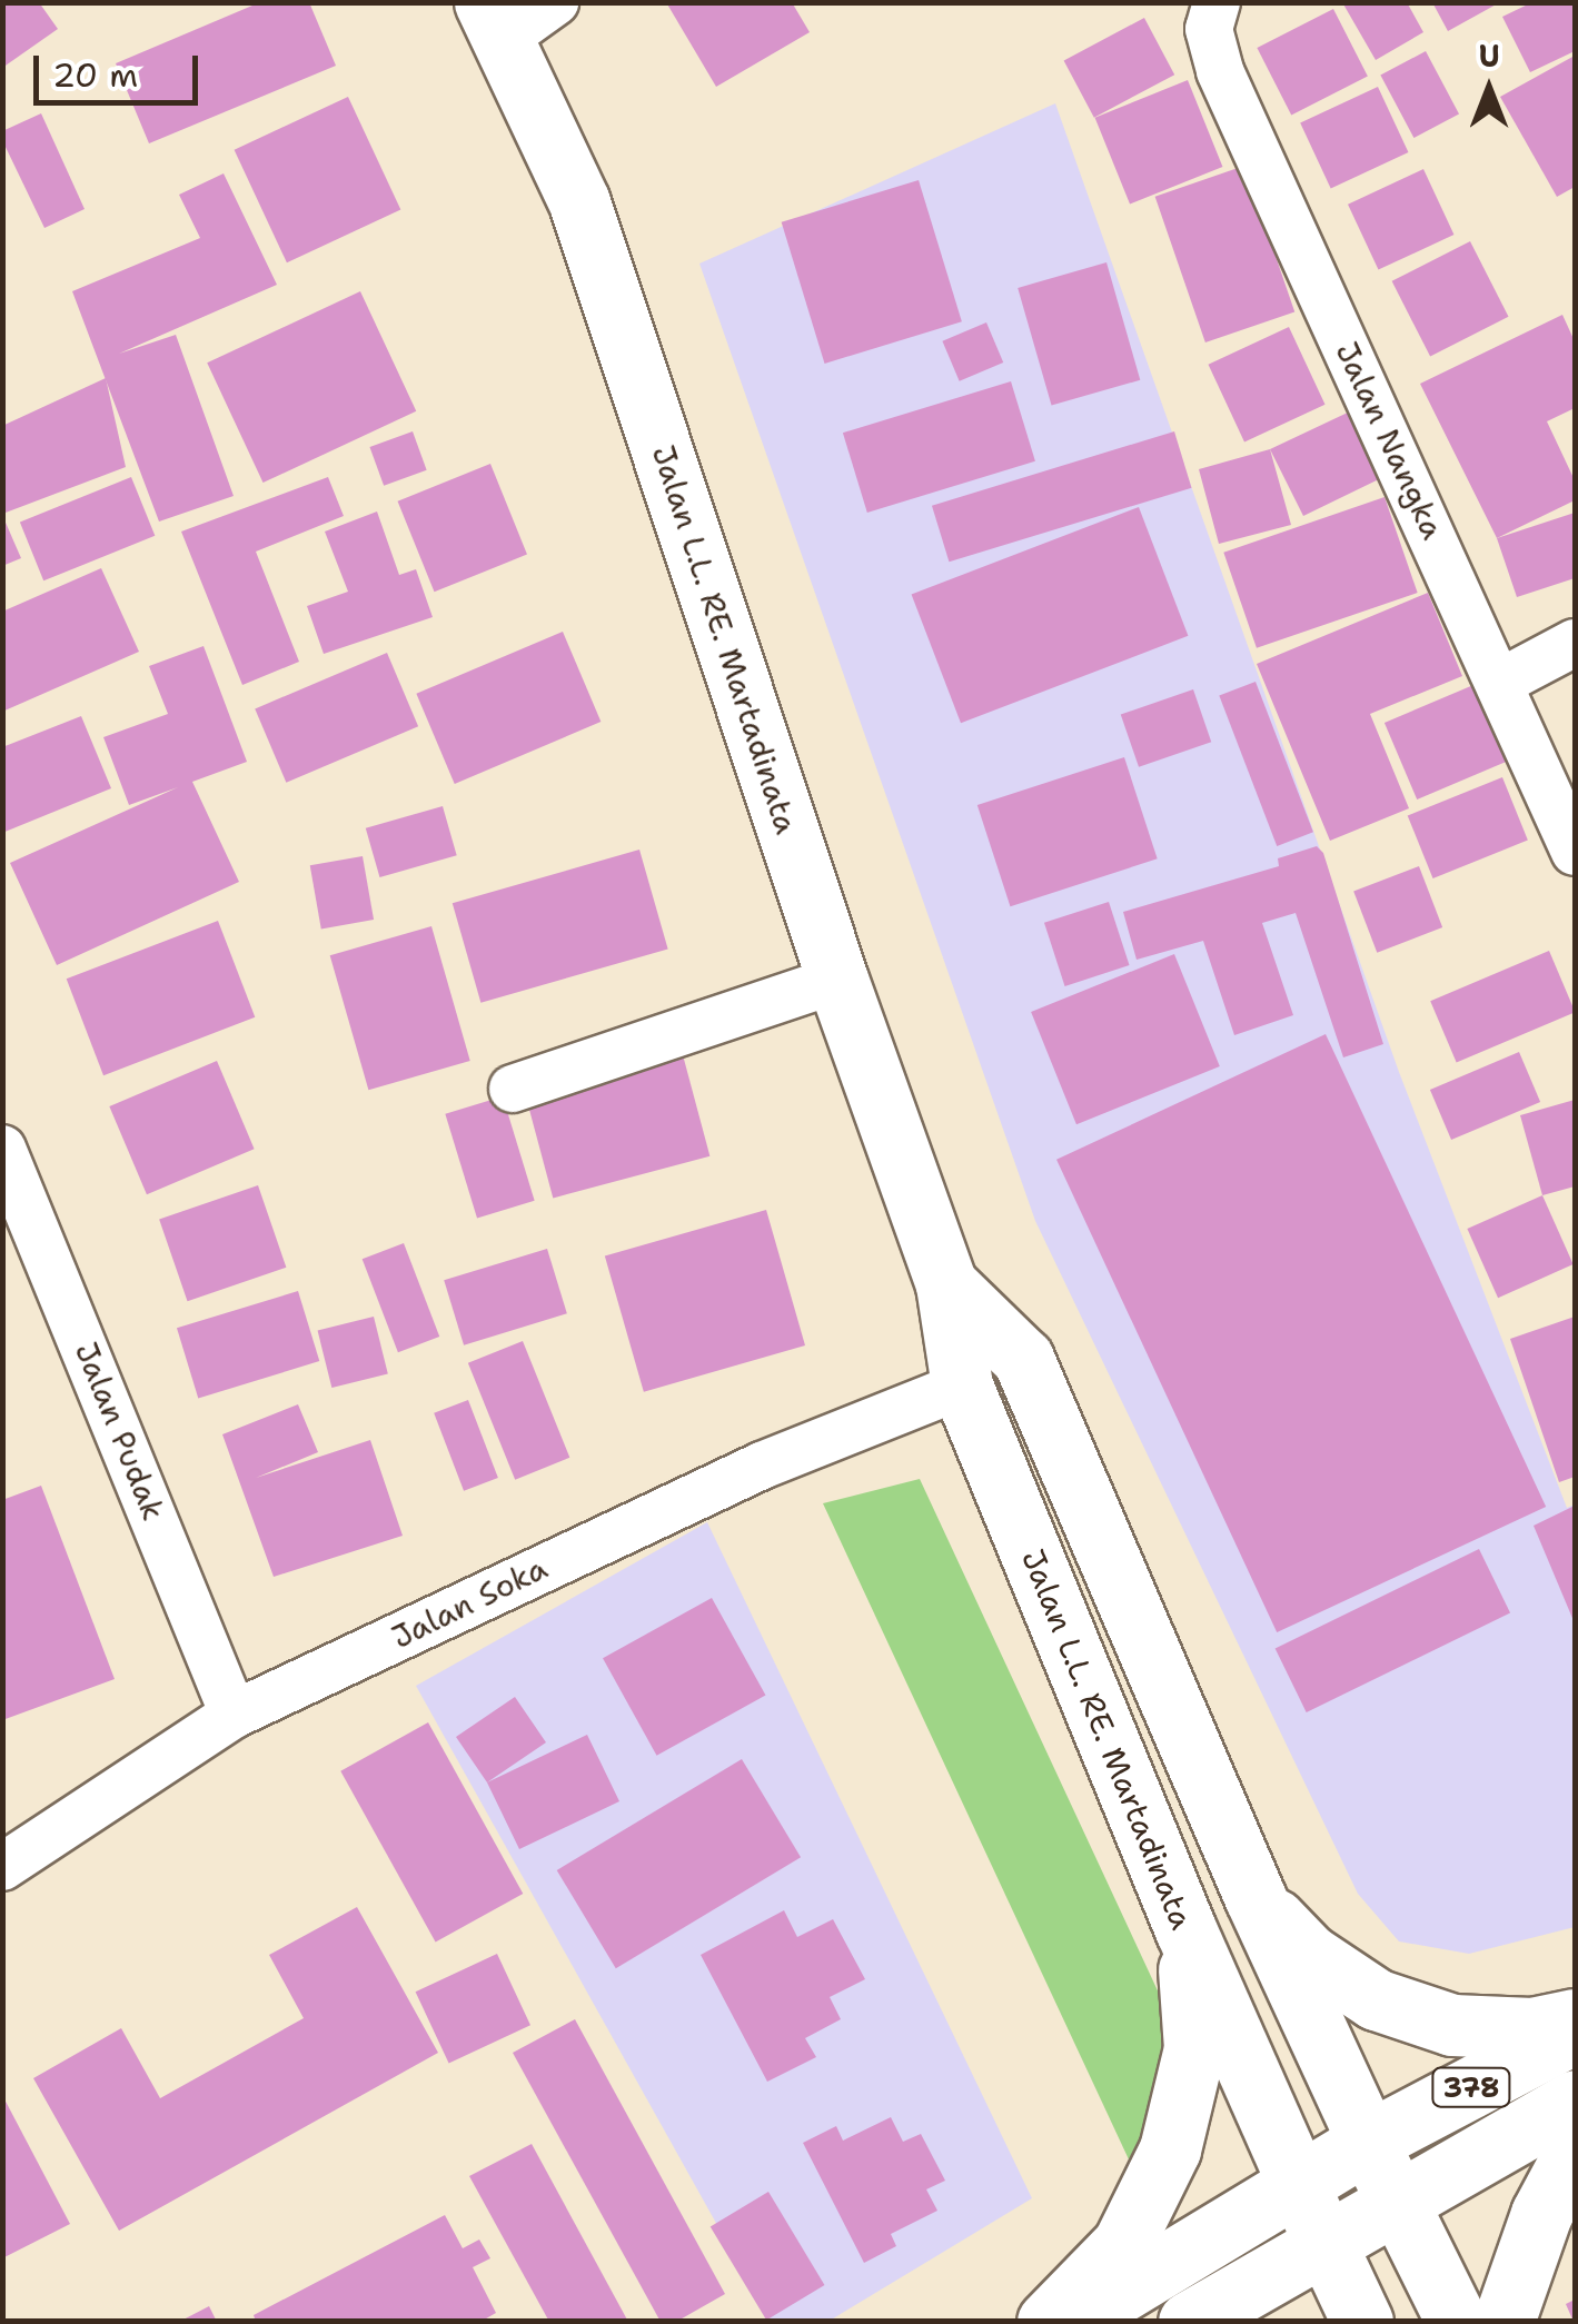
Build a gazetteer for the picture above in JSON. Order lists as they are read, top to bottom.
{
  "streets": {
    "main road": ["Jalan L.L. RE. Martadinata", "378"],
    "street": ["Jalan Nangka", "Jalan Pudak", "Jalan Soka"]
  },
  "crossings": [
    ["Jalan L.L. RE. Martadinata", "Jalan Soka"],
    ["Jalan L.L. RE. Martadinata", "378"],
    ["Jalan Pudak", "Jalan Soka"]
  ],
  "scale_bar": "20 m",
  "north": "top"
}
